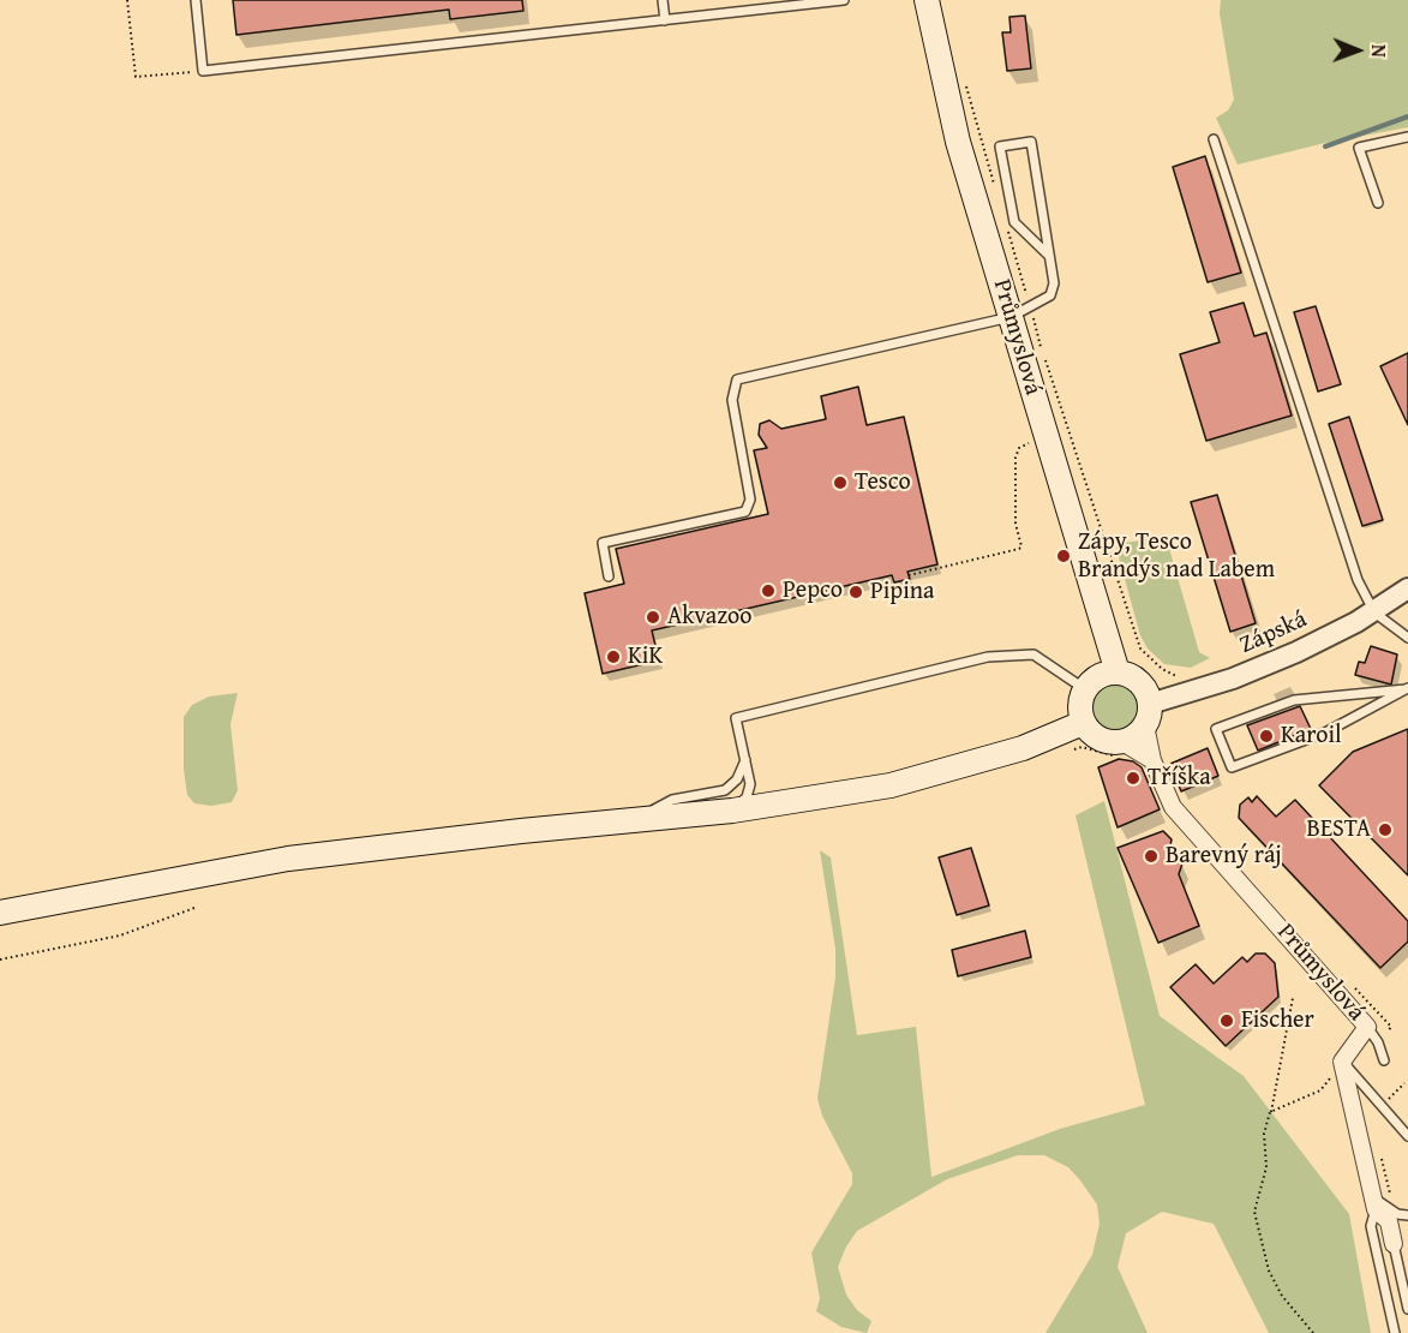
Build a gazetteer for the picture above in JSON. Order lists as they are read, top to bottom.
{
  "streets": {
    "main road": ["Průmyslová"],
    "street": ["Zápská"]
  },
  "crossings": [
    ["Průmyslová", "Zápská"]
  ],
  "places": [
    "Tesco",
    "Zápy, Tesco Brandýs nad Labem",
    "Pepco",
    "Pipina",
    "Akvazoo",
    "KiK",
    "Karoil",
    "Tříška",
    "BESTA",
    "Barevný ráj",
    "Fischer"
  ],
  "north": "right"
}
